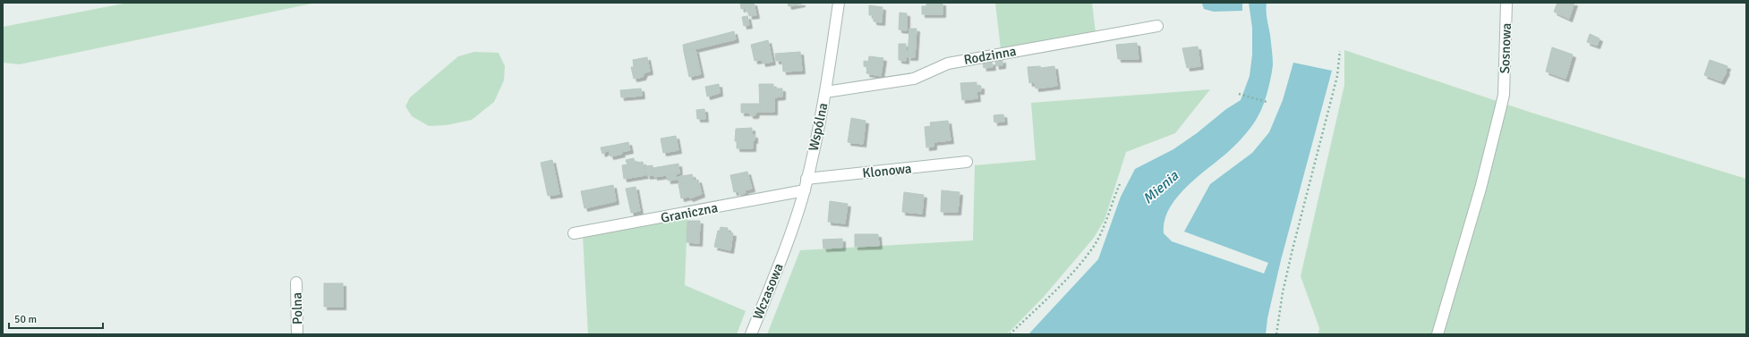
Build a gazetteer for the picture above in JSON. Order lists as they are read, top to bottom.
{
  "streets": {
    "street": [
      "Sosnowa",
      "Rodzinna",
      "Wspólna",
      "Klonowa",
      "Graniczna",
      "Wczasowa",
      "Polna"
    ]
  },
  "crossings": [
    ["Rodzinna", "Wspólna"],
    ["Wspólna", "Klonowa"],
    ["Wspólna", "Graniczna"],
    ["Wspólna", "Wczasowa"]
  ],
  "water": ["Mienia"],
  "scale_bar": "50 m"
}
